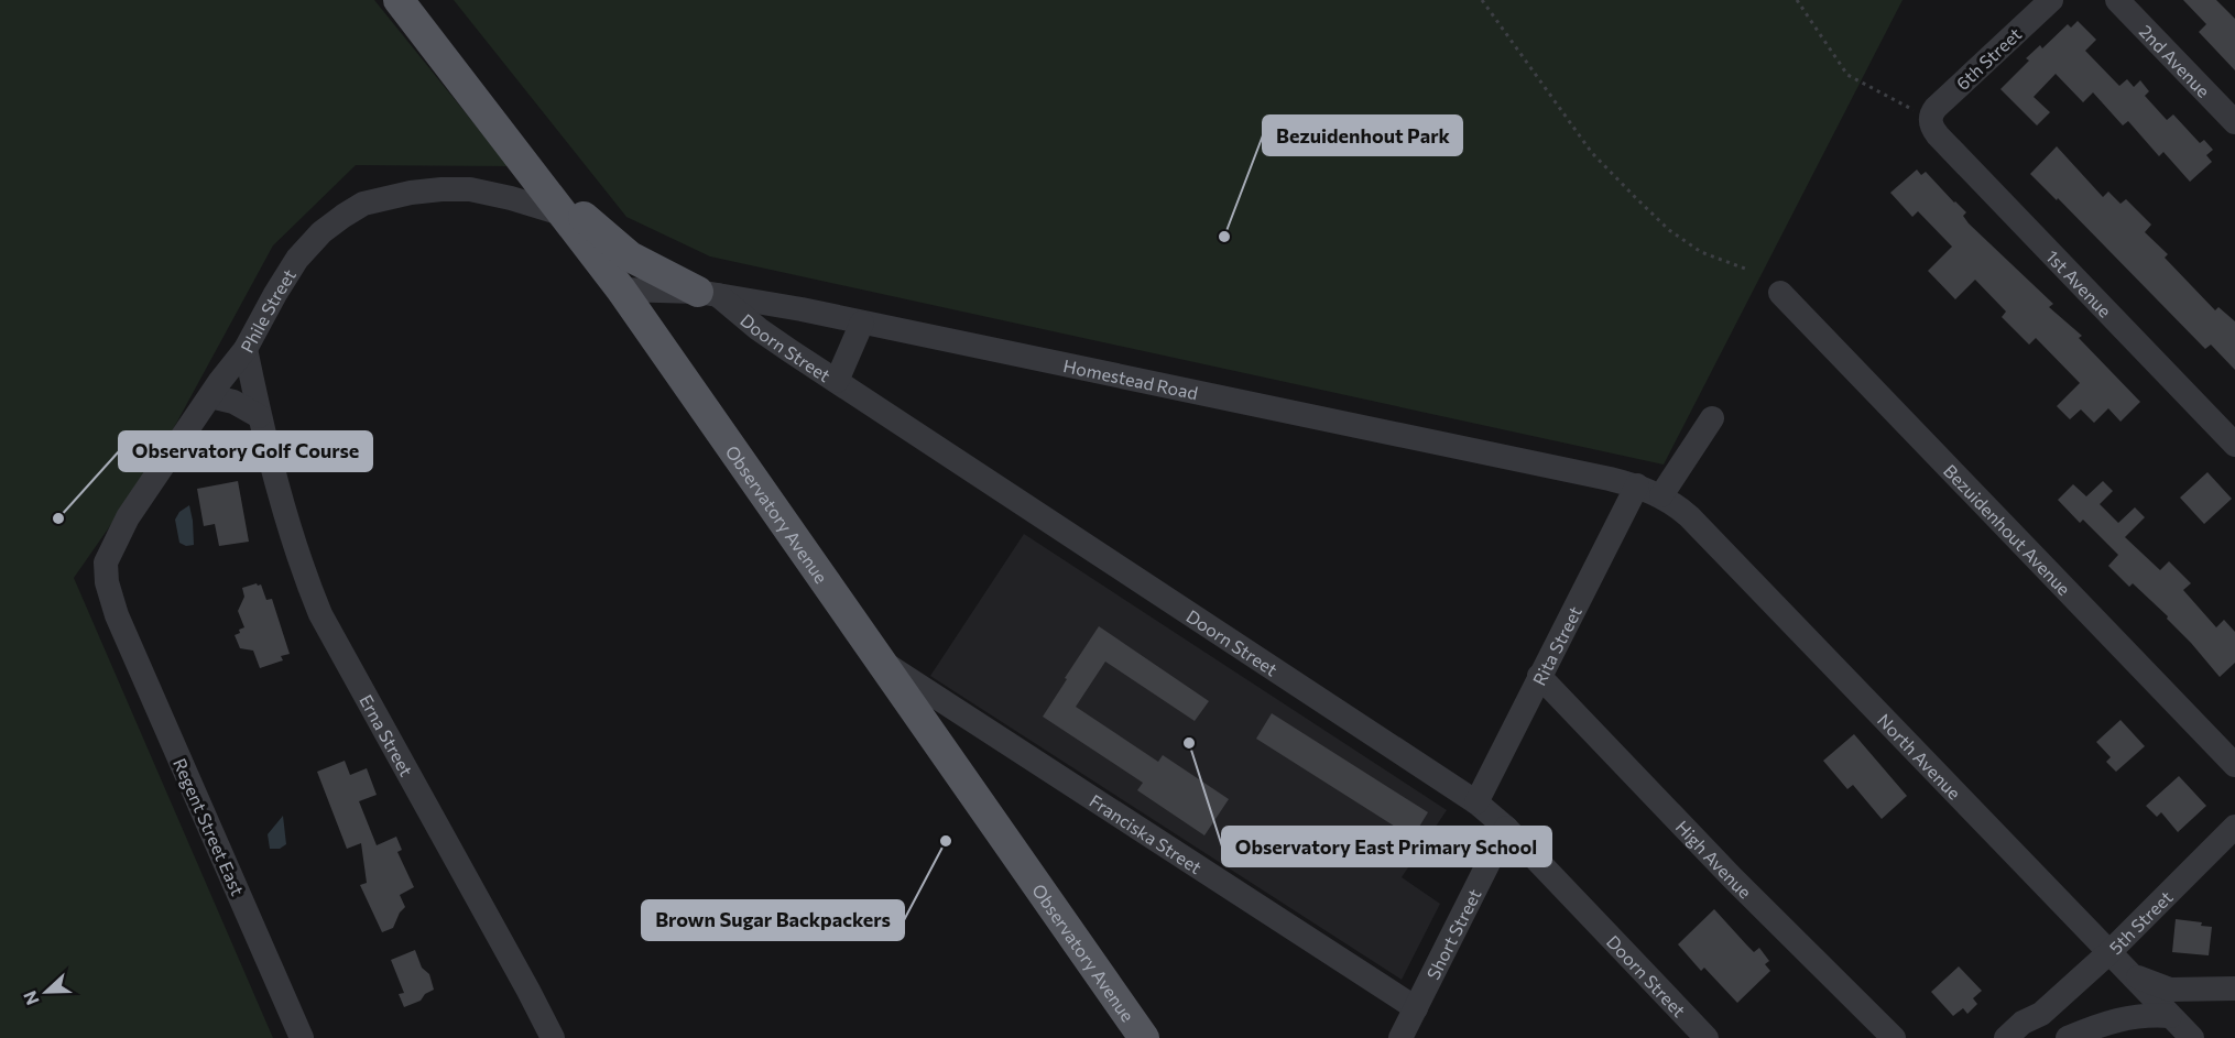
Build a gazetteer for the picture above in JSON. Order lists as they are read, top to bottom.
{
  "streets": {
    "main road": ["Observatory Avenue"],
    "street": [
      "6th Street",
      "2nd Avenue",
      "1st Avenue",
      "Phile Street",
      "Doorn Street",
      "Homestead Road",
      "Bezuidenhout Avenue",
      "Rita Street",
      "Erna Street",
      "North Avenue",
      "Regent Street East",
      "Franciska Street",
      "High Avenue",
      "5th Street",
      "Short Street"
    ]
  },
  "crossings": [
    ["6th Street", "1st Avenue"],
    ["Phile Street", "Observatory Avenue"],
    ["Phile Street", "Erna Street"],
    ["Phile Street", "Regent Street East"],
    ["Doorn Street", "Homestead Road"],
    ["Doorn Street", "Rita Street"],
    ["Doorn Street", "Short Street"],
    ["Homestead Road", "Observatory Avenue"],
    ["Homestead Road", "Rita Street"],
    ["Homestead Road", "North Avenue"],
    ["Observatory Avenue", "Franciska Street"],
    ["Rita Street", "North Avenue"],
    ["Rita Street", "High Avenue"],
    ["North Avenue", "5th Street"],
    ["Franciska Street", "Short Street"]
  ],
  "places": [
    "Bezuidenhout Park",
    "Observatory Golf Course",
    "Observatory East Primary School",
    "Brown Sugar Backpackers"
  ],
  "north": "left"
}
